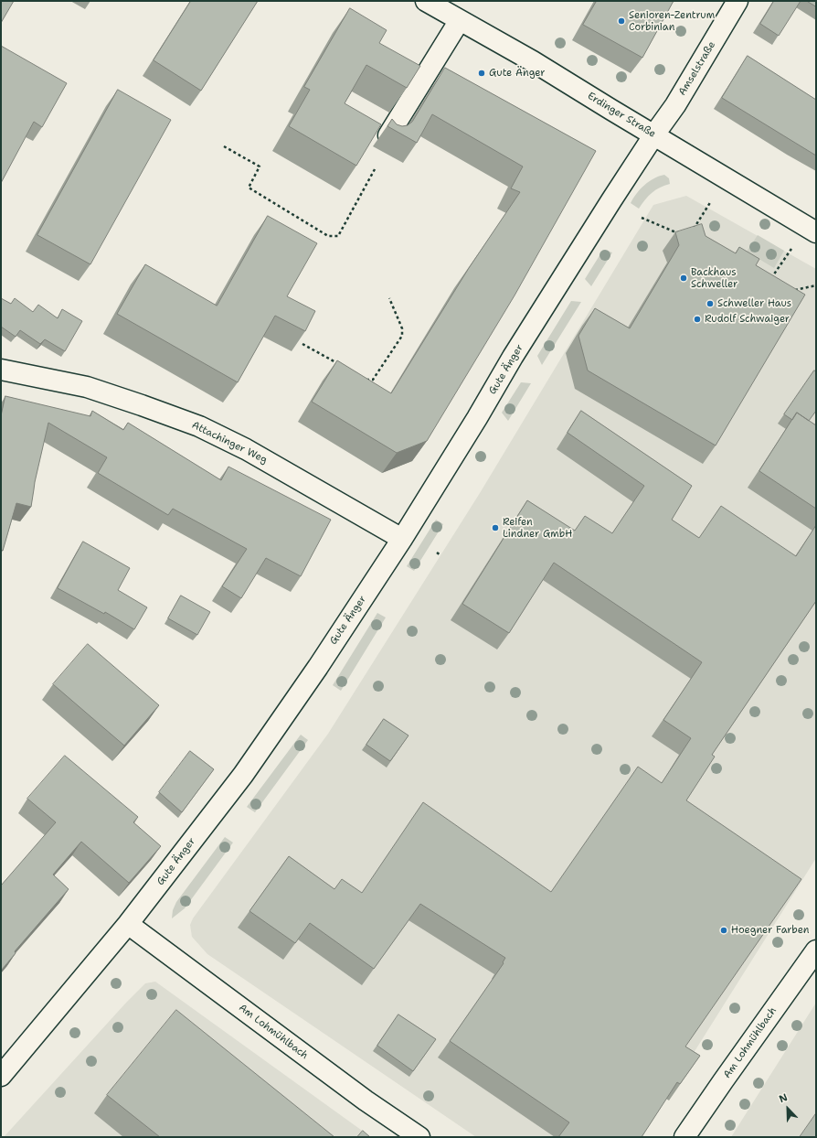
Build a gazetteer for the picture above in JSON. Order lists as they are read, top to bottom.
{
  "streets": {
    "street": [
      "Amselstraße",
      "Erdinger Straße",
      "Gute Änger",
      "Attachinger Weg",
      "Am Lohmühlbach"
    ]
  },
  "crossings": [
    ["Amselstraße", "Erdinger Straße"],
    ["Amselstraße", "Gute Änger"],
    ["Erdinger Straße", "Gute Änger"],
    ["Gute Änger", "Attachinger Weg"],
    ["Gute Änger", "Am Lohmühlbach"]
  ],
  "places": [
    "Senioren-Zentrum Corbinian",
    "Gute Änger",
    "Backhaus Schweller",
    "Schweller Haus",
    "Rudolf Schwaiger",
    "Reifen Lindner GmbH",
    "Hoegner Farben"
  ],
  "north": "top left"
}
